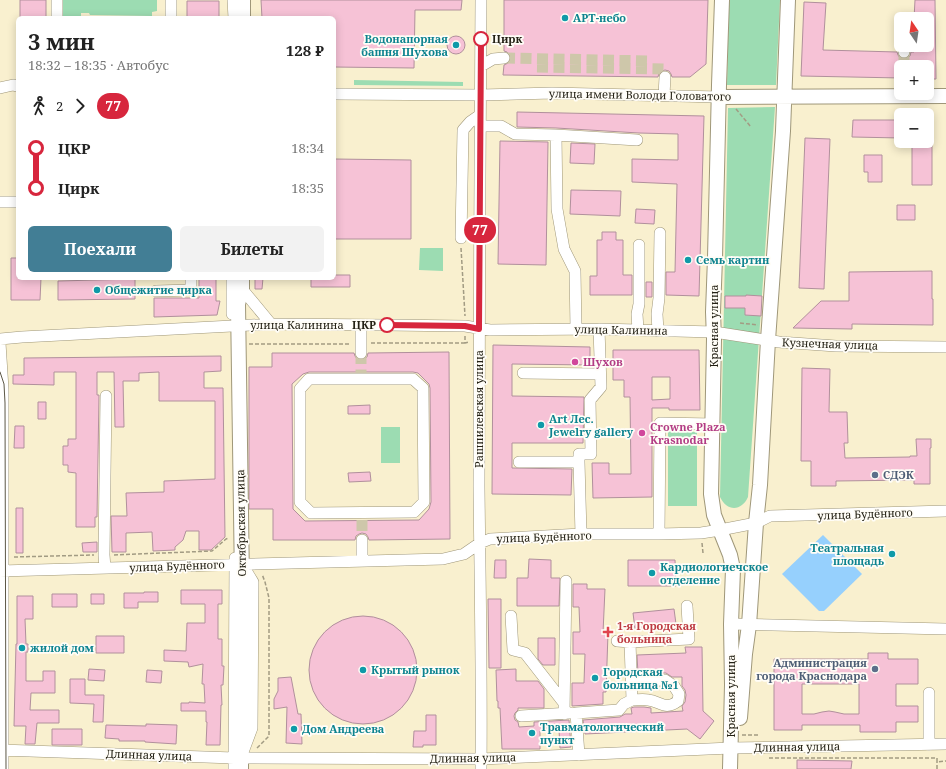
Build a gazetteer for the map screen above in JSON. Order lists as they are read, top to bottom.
{
  "streets": {
    "main road": ["улица имени Володи Головатого", "Красная улица", "Октябрьская улица"],
    "street": [
      "улица Калинина",
      "Кузнечная улица",
      "Рашпилевская улица",
      "улица Будённого",
      "Длинная улица"
    ]
  },
  "crossings": [
    ["улица имени Володи Головатого", "Красная улица"],
    ["улица имени Володи Головатого", "Рашпилевская улица"],
    ["улица Калинина", "Красная улица"],
    ["улица Калинина", "Кузнечная улица"],
    ["улица Калинина", "Рашпилевская улица"],
    ["улица Калинина", "Октябрьская улица"],
    ["Красная улица", "Кузнечная улица"],
    ["Красная улица", "улица Будённого"],
    ["Красная улица", "Длинная улица"],
    ["Рашпилевская улица", "улица Будённого"],
    ["Рашпилевская улица", "Длинная улица"],
    ["улица Будённого", "Октябрьская улица"],
    ["Октябрьская улица", "Длинная улица"]
  ],
  "places": {
    "other": [
      "АРТ-небо",
      "Цирк",
      "Водонапорная башня Шухова",
      "Семь картин",
      "Общежитие цирка",
      "ЦКР",
      "Шухов",
      "Art Лес. Jewelry gallery",
      "Crowne Plaza Krasnodar",
      "СДЭК",
      "Театральная площадь",
      "Кардиологиечское отделение",
      "жилой дом",
      "Администрация города Краснодара",
      "Крытый рынок",
      "Городская больница №1",
      "Дом Андреева",
      "Травматологический пункт"
    ],
    "health": ["1-я Городская больница"]
  },
  "lines": ["bus line 77"],
  "north": "top",
  "page": {
    "on_map": "77",
    "map_buttons": ["+", "−"],
    "heading": ["3 мин", "18:32 – 18:35 · Автобус", "128 ₽"],
    "legs": ["2", "77"],
    "list": [
      {
        "name": "ЦКР",
        "value": "18:34"
      },
      {
        "name": "Цирк",
        "value": "18:35"
      }
    ],
    "buttons": ["Поехали", "Билеты"]
  }
}
